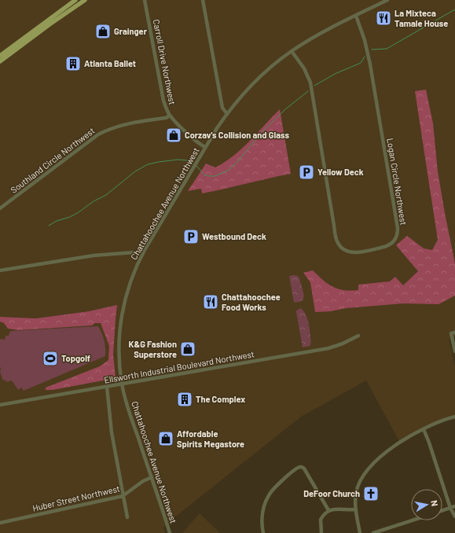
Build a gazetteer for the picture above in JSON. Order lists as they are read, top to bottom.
{
  "streets": {
    "street": [
      "Carroll Drive Northwest",
      "Southland Circle Northwest",
      "Logan Circle Northwest",
      "Chattahoochee Avenue Northwest",
      "Ellsworth Industrial Boulevard Northwest",
      "Huber Street Northwest"
    ]
  },
  "crossings": [
    ["Carroll Drive Northwest", "Southland Circle Northwest"],
    ["Carroll Drive Northwest", "Chattahoochee Avenue Northwest"],
    ["Logan Circle Northwest", "Chattahoochee Avenue Northwest"],
    ["Chattahoochee Avenue Northwest", "Ellsworth Industrial Boulevard Northwest"],
    ["Chattahoochee Avenue Northwest", "Huber Street Northwest"]
  ],
  "places": {
    "restaurant": ["La Mixteca Tamale House", "Chattahoochee Food Works"],
    "shop": [
      "Grainger",
      "Corzav's Collision and Glass",
      "K&G Fashion Superstore",
      "Affordable Spirits Megastore"
    ],
    "building": ["Atlanta Ballet", "The Complex"],
    "parking": ["Yellow Deck", "Westbound Deck"],
    "sports": ["Topgolf"],
    "church": ["DeFoor Church"]
  },
  "north": "right"
}
